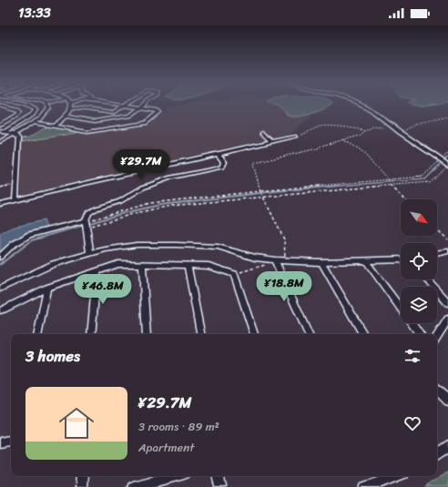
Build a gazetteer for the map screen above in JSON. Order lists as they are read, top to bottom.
{
  "north": "bottom right",
  "page": {
    "status": "13:33",
    "price": ["¥29.7M", "¥18.8M", "¥46.8M"],
    "heading": "3 homes",
    "list": [
      {
        "name": "¥29.7M",
        "note": "3 rooms · 89 m² · Apartment"
      }
    ]
  }
}
